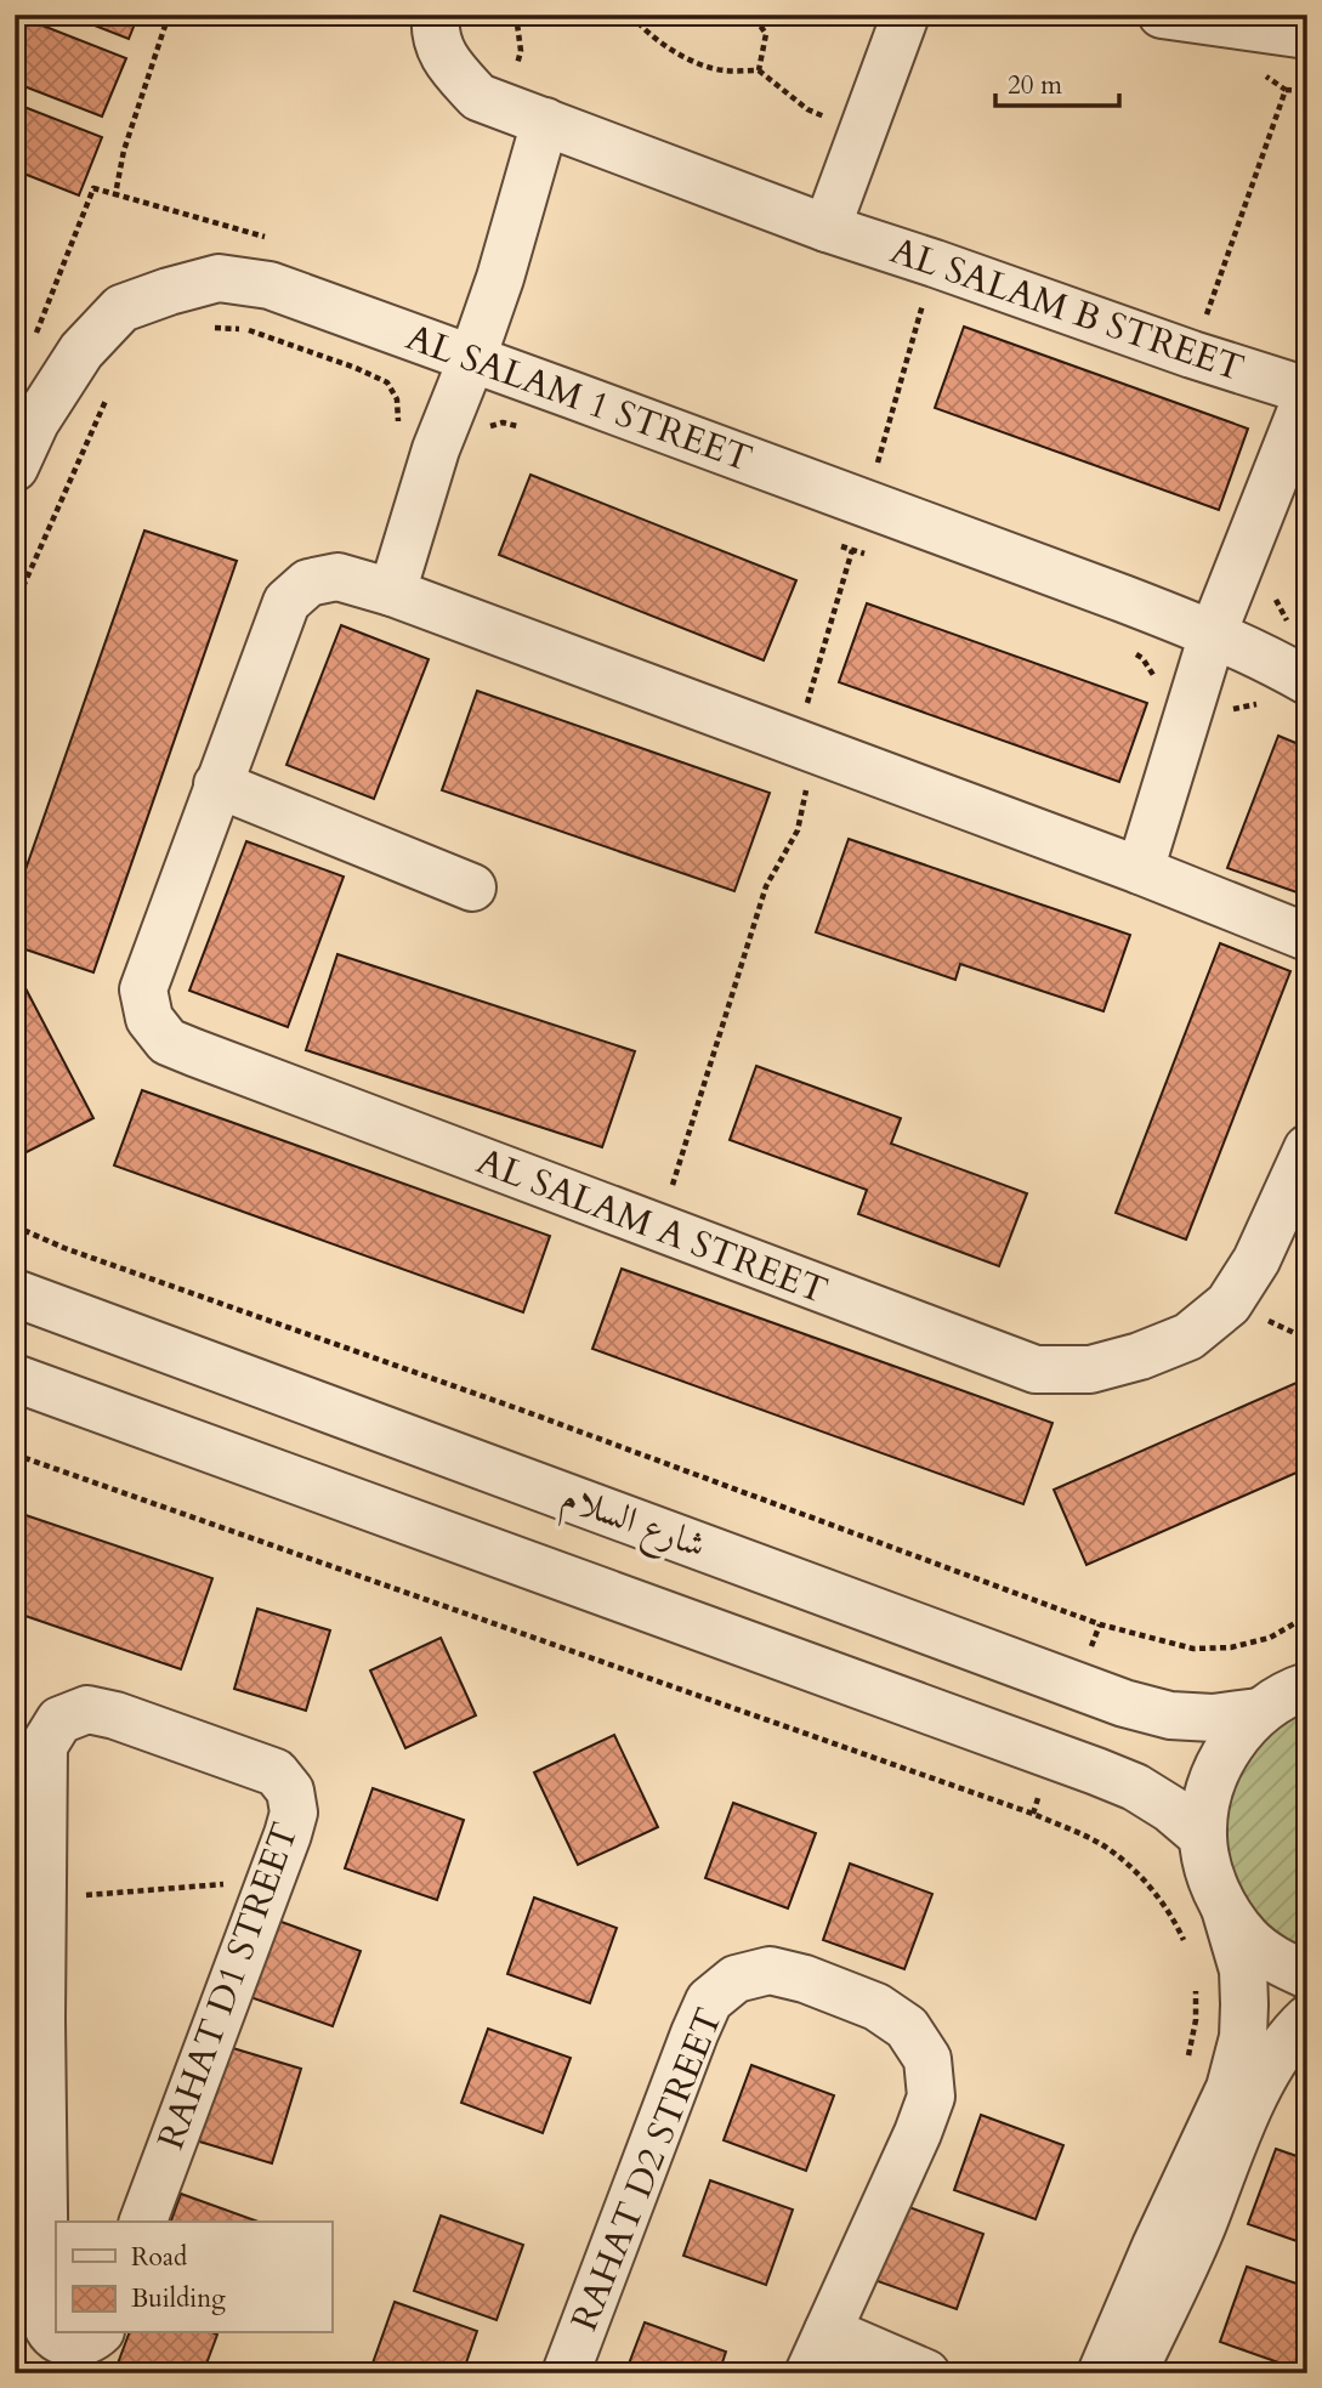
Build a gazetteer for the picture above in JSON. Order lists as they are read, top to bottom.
{
  "streets": {
    "street": [
      "AL SALAM B STREET",
      "AL SALAM 1 STREET",
      "AL SALAM A STREET",
      "شارع السلام",
      "RAHAT D1 STREET",
      "RAHAT D2 STREET"
    ]
  },
  "crossings": [
    ["AL SALAM B STREET", "AL SALAM 1 STREET"]
  ],
  "legend": ["Road", "Building"],
  "scale_bar": "20 m"
}
